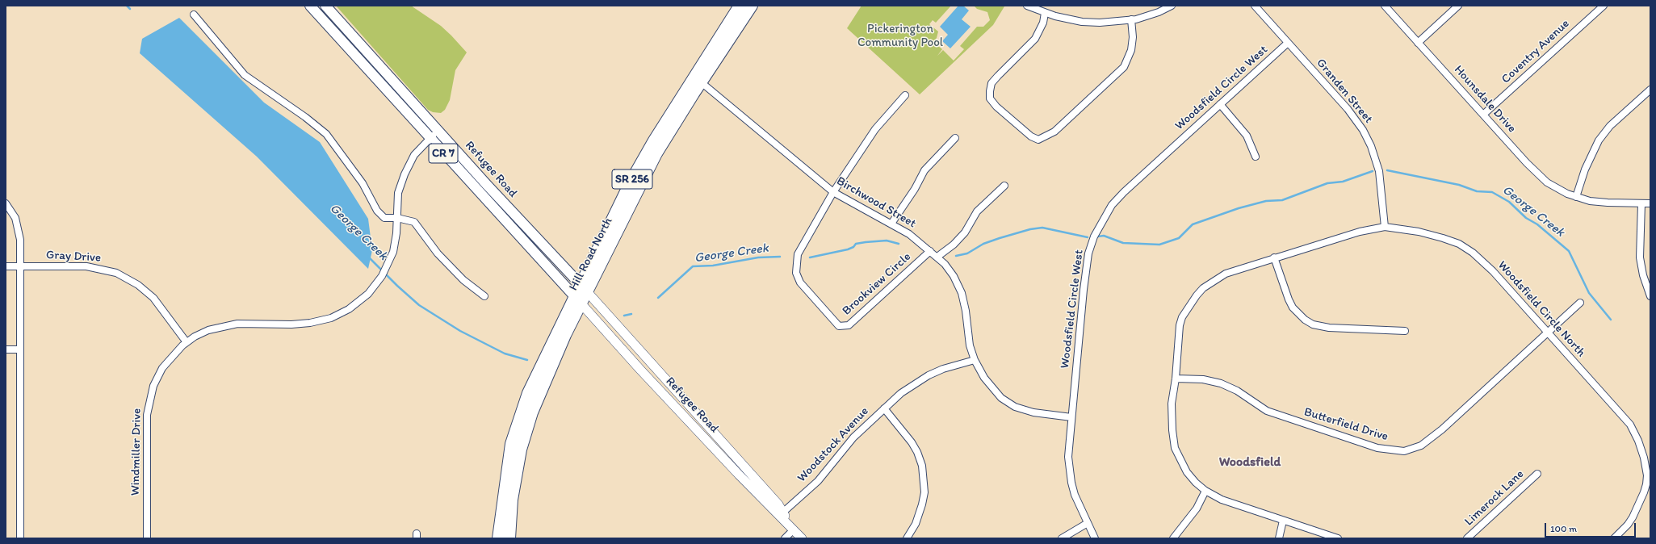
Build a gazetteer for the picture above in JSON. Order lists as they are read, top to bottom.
{
  "streets": {
    "highway": ["SR 256", "Hill Road North"],
    "main road": ["CR 7", "Refugee Road"],
    "street": [
      "Coventry Avenue",
      "Woodsfield Circle West",
      "Granden Street",
      "Hounsdale Drive",
      "Birchwood Street",
      "Gray Drive",
      "Brookview Circle",
      "Woodsfield Circle North",
      "Butterfield Drive",
      "Woodstock Avenue",
      "Windmiller Drive",
      "Limerock Lane"
    ]
  },
  "crossings": [
    ["Coventry Avenue", "Hounsdale Drive"],
    ["Woodsfield Circle West", "Granden Street"],
    ["Woodsfield Circle West", "Birchwood Street"],
    ["Granden Street", "Woodsfield Circle North"],
    ["Refugee Road", "Hill Road North"],
    ["Refugee Road", "Woodstock Avenue"],
    ["Refugee Road", "Windmiller Drive"],
    ["Birchwood Street", "Hill Road North"],
    ["Birchwood Street", "Brookview Circle"],
    ["Birchwood Street", "Woodstock Avenue"],
    ["Gray Drive", "Windmiller Drive"],
    ["Woodsfield Circle North", "Butterfield Drive"]
  ],
  "districts": ["Woodsfield"],
  "water": ["George Creek"],
  "parks": ["Pickerington Community Pool"],
  "scale_bar": "100 m"
}
